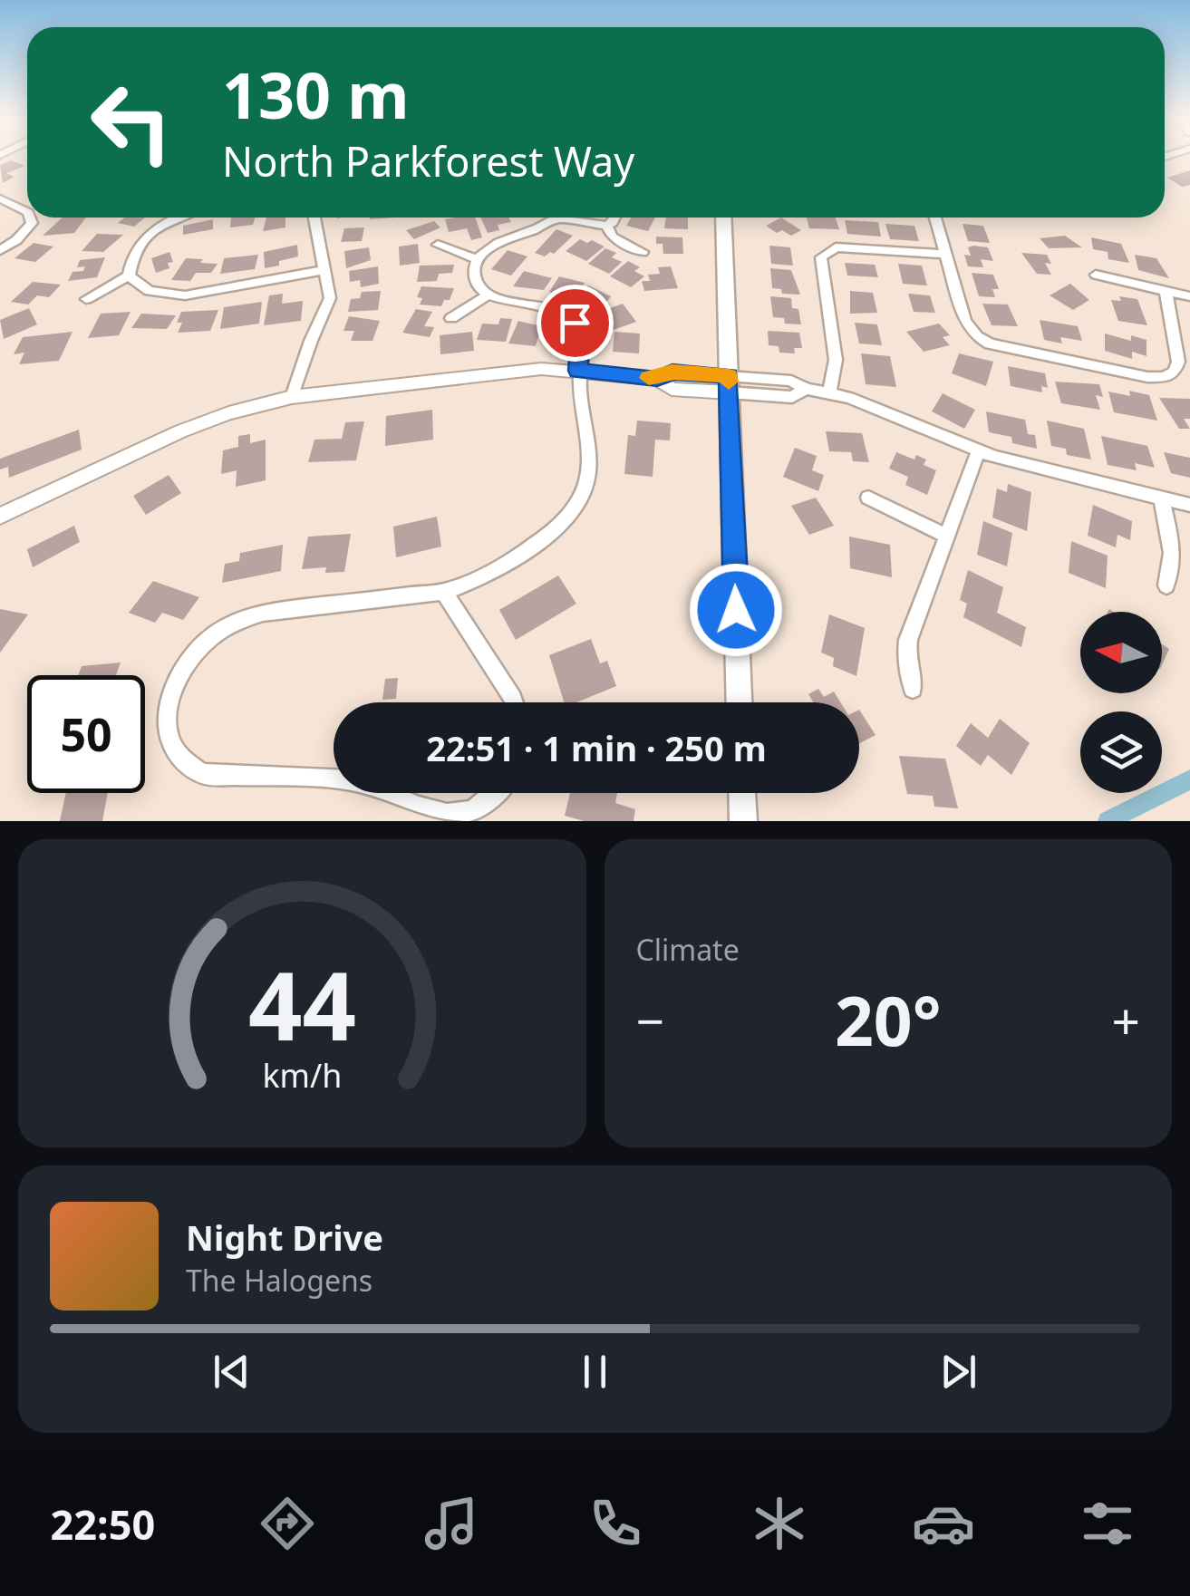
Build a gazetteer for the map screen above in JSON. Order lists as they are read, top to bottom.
{
  "north": "left",
  "page": {
    "turn": ["130 m", "North Parkforest Way"],
    "limit": "50",
    "trip": "22:51 · 1 min · 250 m",
    "tile": "Climate",
    "heat": ["−", "20°", "+"],
    "song": ["Night Drive", "The Halogens"],
    "tabs": "22:50",
    "gauge": ["44", "km/h"]
  }
}
